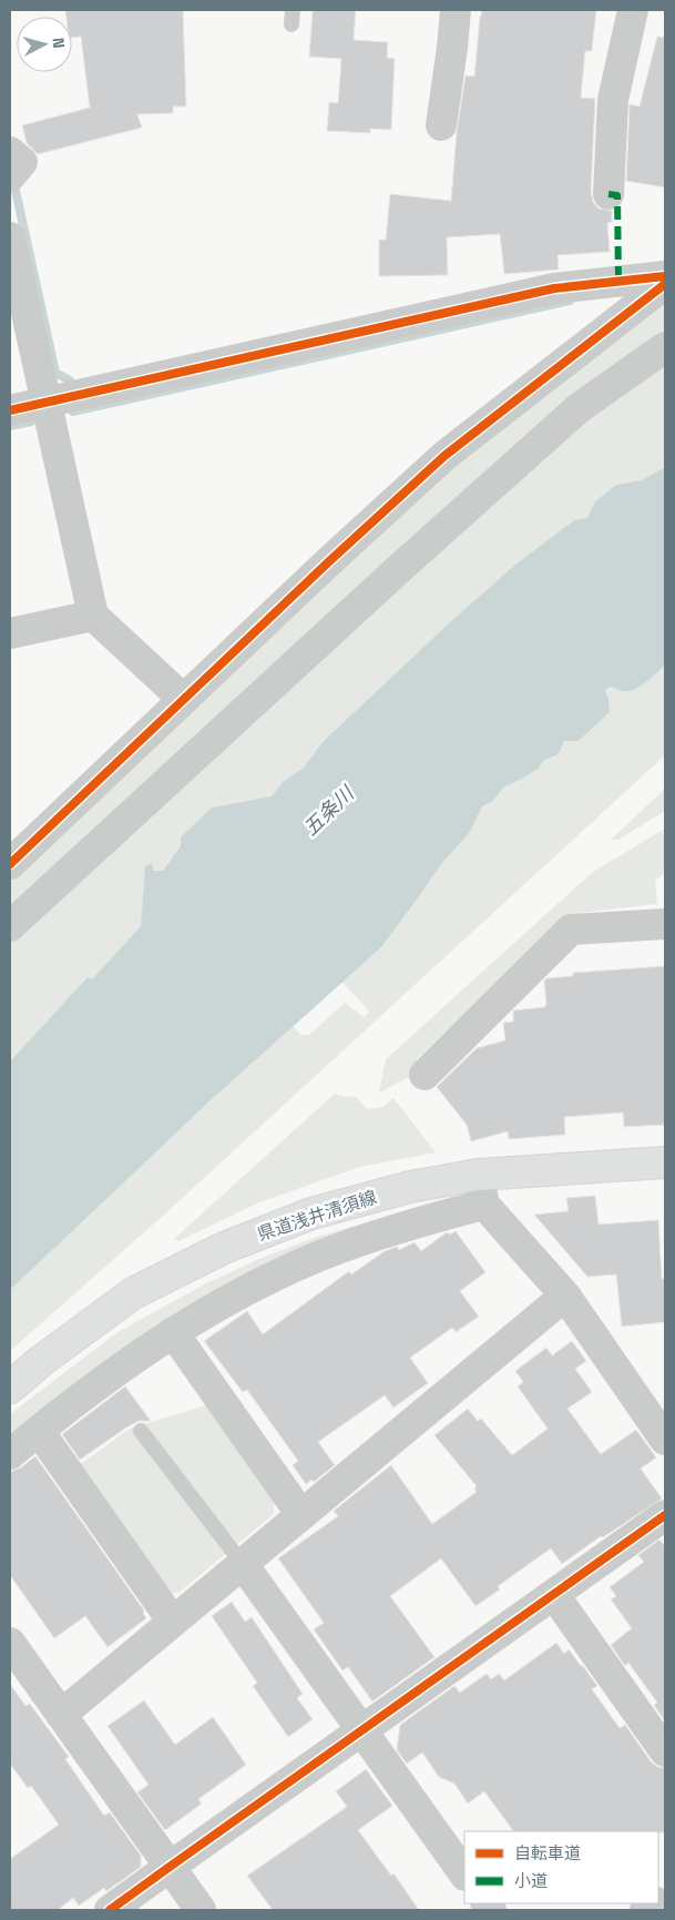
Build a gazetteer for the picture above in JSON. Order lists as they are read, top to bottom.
{
  "streets": {
    "main road": ["県道浅井清須線"]
  },
  "water": ["五条川"],
  "legend": ["自転車道", "小道"],
  "north": "right"
}
